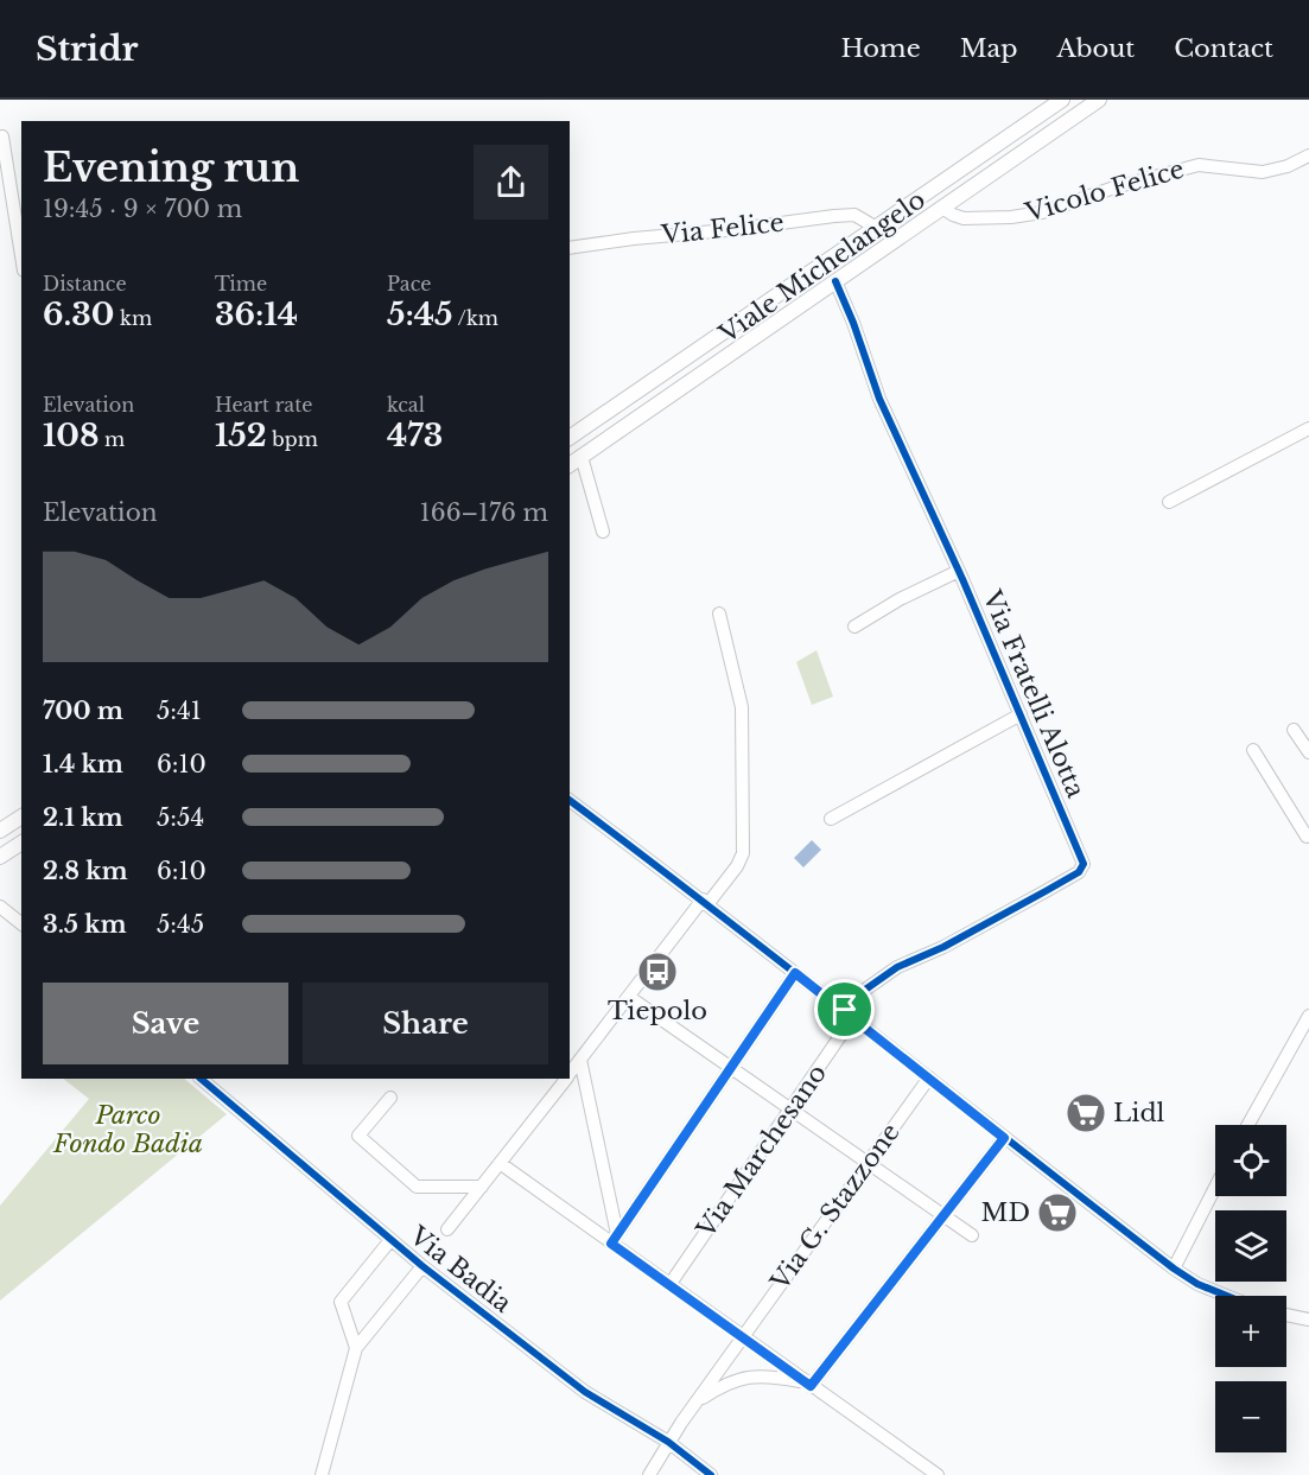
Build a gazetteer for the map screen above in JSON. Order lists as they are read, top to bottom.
{
  "streets": {
    "street": [
      "Vicolo Felice",
      "Via Felice",
      "Viale Michelangelo",
      "Via Fratelli Alotta",
      "Via Marchesano",
      "Via G. Stazzone",
      "Via Badia"
    ]
  },
  "crossings": [
    ["Vicolo Felice", "Viale Michelangelo"],
    ["Via Felice", "Viale Michelangelo"],
    ["Viale Michelangelo", "Via Fratelli Alotta"],
    ["Via Fratelli Alotta", "Via Marchesano"],
    ["Via G. Stazzone", "Via Badia"]
  ],
  "parks": ["Parco Fondo Badia"],
  "places": {
    "bus stop": ["Tiepolo"],
    "supermarket": ["Lidl", "MD"]
  },
  "page": {
    "header": "Stridr",
    "nav": [
      "Home",
      "Map",
      "About",
      "Contact"
    ],
    "heading": ["Evening run", "19:45 · 9 × 700 m"],
    "stats": [
      ["Distance", "6.30 km"],
      ["Time", "36:14"],
      ["Pace", "5:45 /km"],
      ["Elevation", "108 m"],
      ["Heart rate", "152 bpm"],
      ["kcal", "473"]
    ],
    "chart": ["Elevation", "166–176 m"],
    "list": [
      {
        "name": "700 m",
        "note": "5:41"
      },
      {
        "name": "1.4 km",
        "note": "6:10"
      },
      {
        "name": "2.1 km",
        "note": "5:54"
      },
      {
        "name": "2.8 km",
        "note": "6:10"
      },
      {
        "name": "3.5 km",
        "note": "5:45"
      }
    ],
    "buttons": ["Save", "Share"],
    "map_buttons": ["+", "−"]
  }
}
